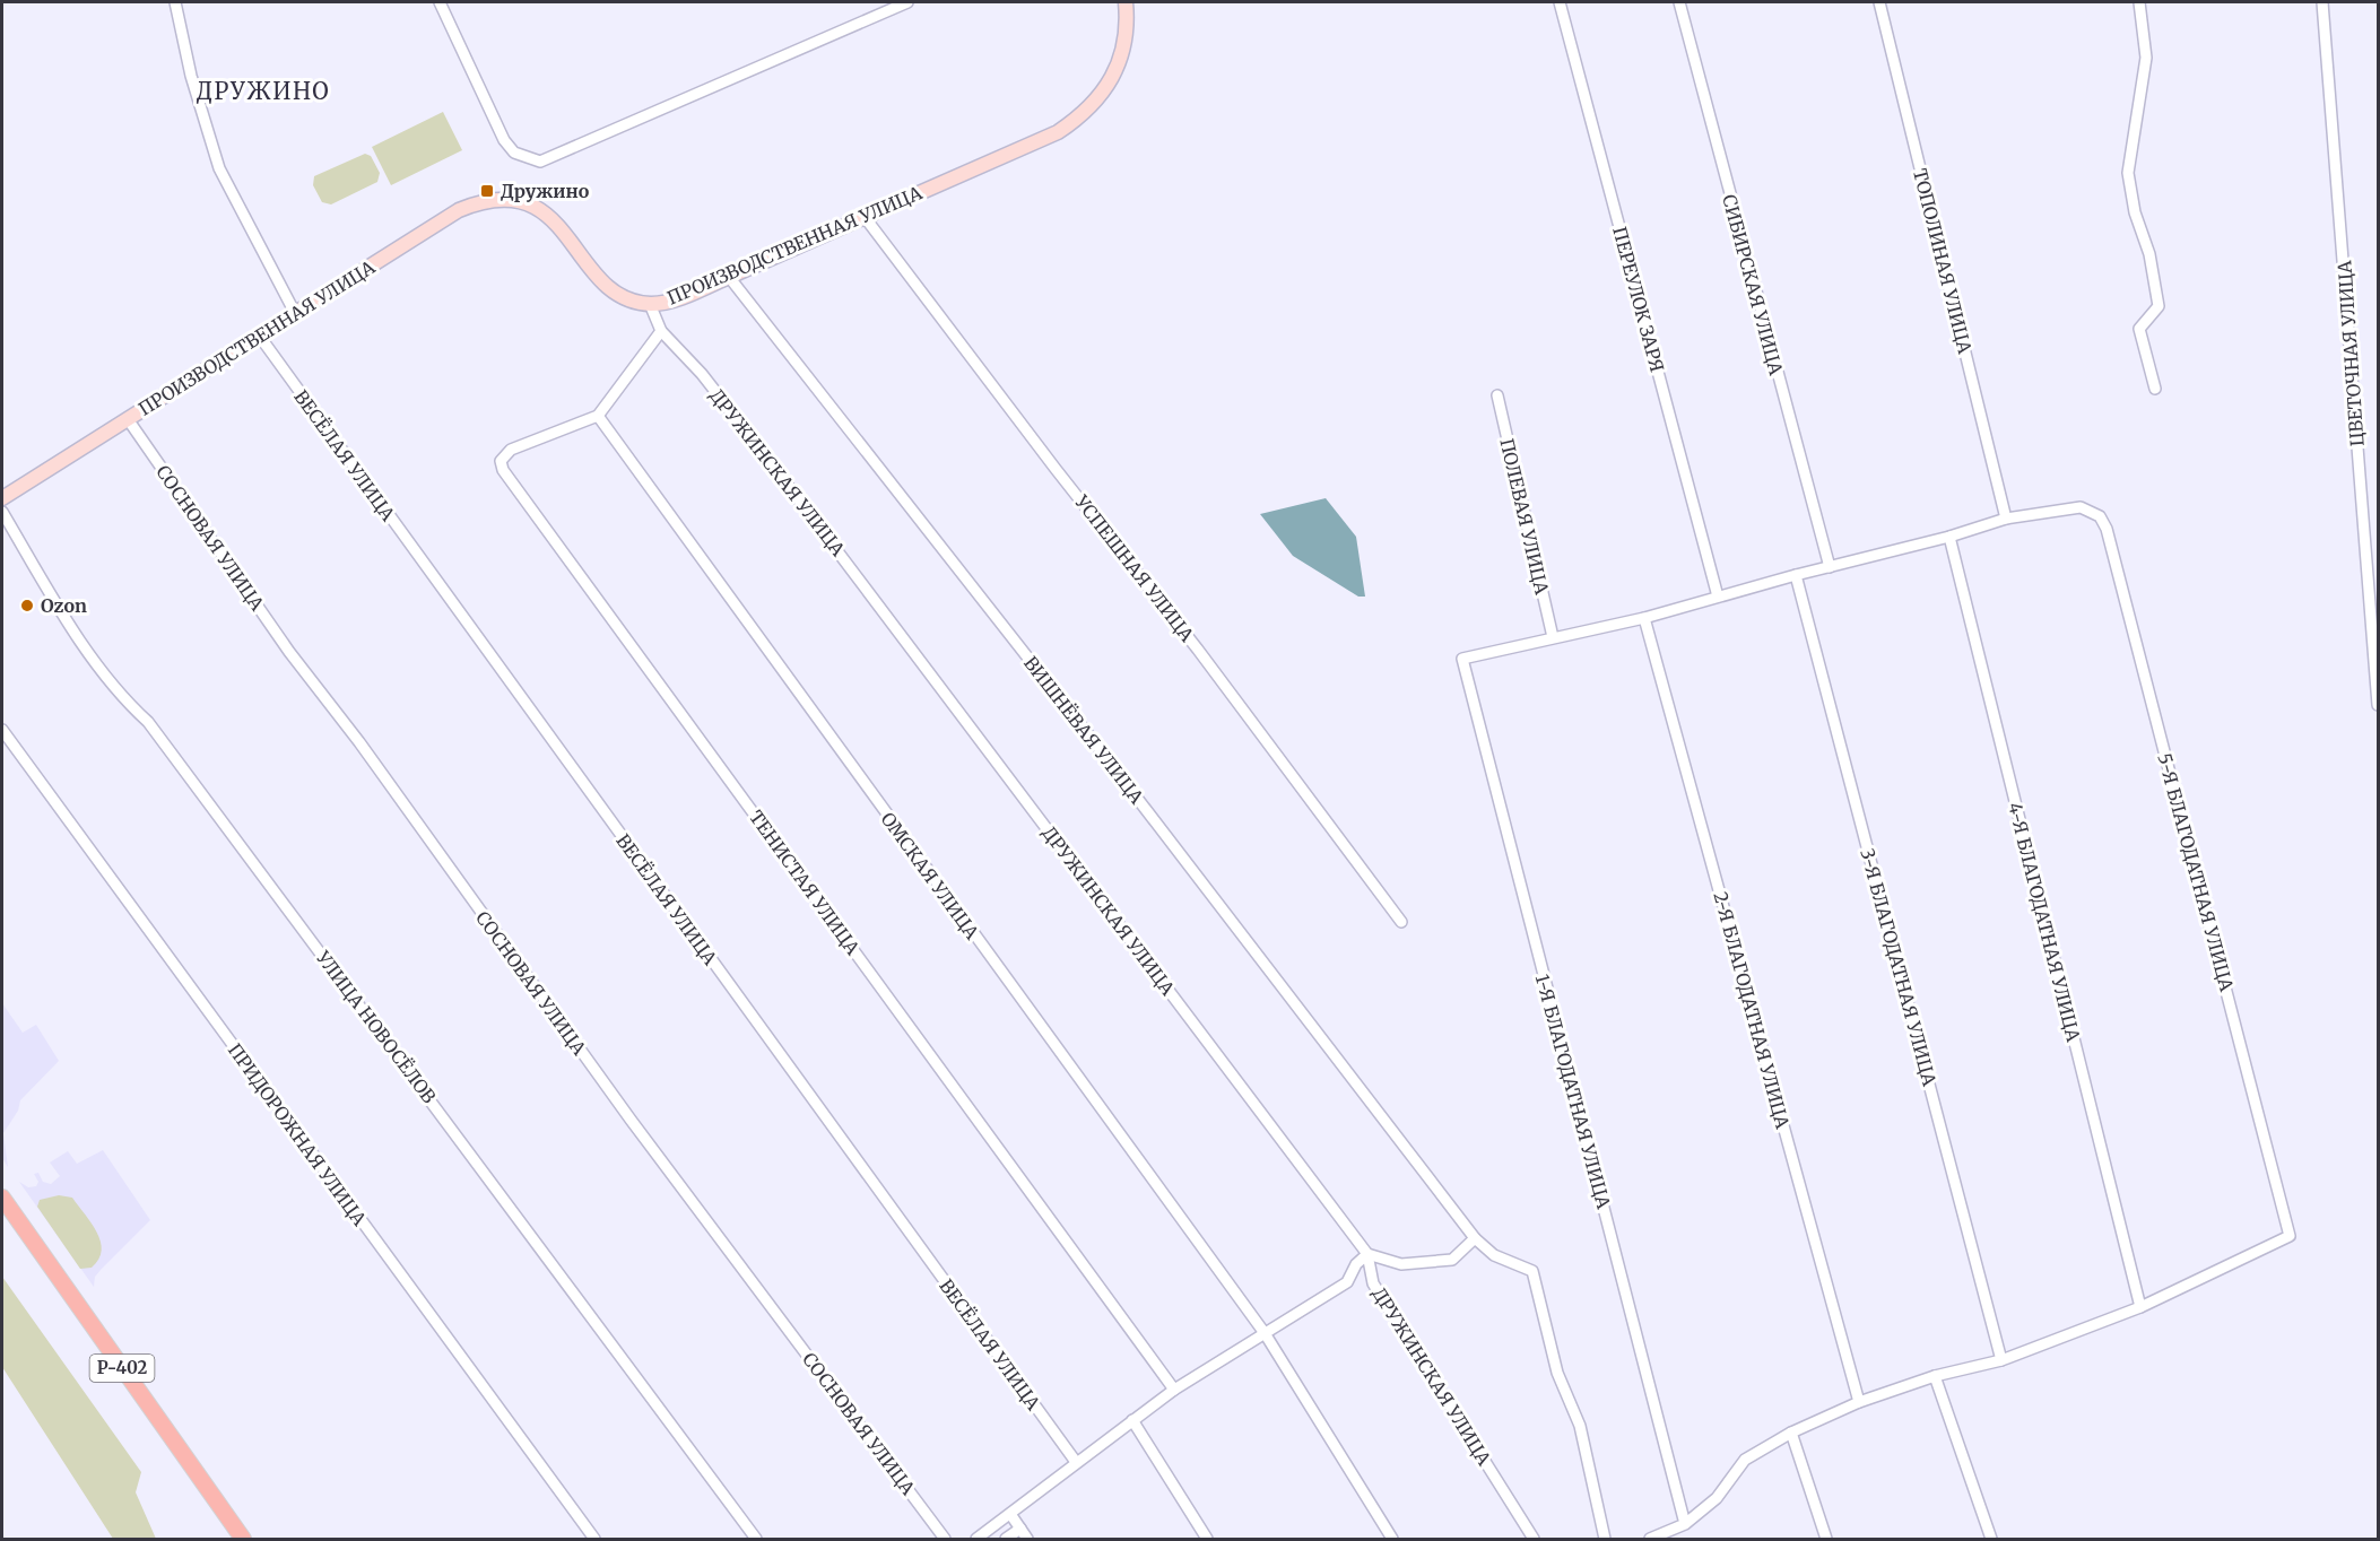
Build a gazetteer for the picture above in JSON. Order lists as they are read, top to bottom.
{
  "streets": {
    "main road": ["Р-402"],
    "street": [
      "ПРОИЗВОДСТВЕННАЯ УЛИЦА",
      "ТОПОЛИНАЯ УЛИЦА",
      "СИБИРСКАЯ УЛИЦА",
      "ПЕРЕУЛОК ЗАРЯ",
      "ЦВЕТОЧНАЯ УЛИЦА",
      "ВЕСЁЛАЯ УЛИЦА",
      "ДРУЖИНСКАЯ УЛИЦА",
      "ПОЛЕВАЯ УЛИЦА",
      "СОСНОВАЯ УЛИЦА",
      "УСПЕШНАЯ УЛИЦА",
      "ВИШНЁВАЯ УЛИЦА",
      "5-Я БЛАГОДАТНАЯ УЛИЦА",
      "ОМСКАЯ УЛИЦА",
      "ТЕНИСТАЯ УЛИЦА",
      "4-Я БЛАГОДАТНАЯ УЛИЦА",
      "3-Я БЛАГОДАТНАЯ УЛИЦА",
      "2-Я БЛАГОДАТНАЯ УЛИЦА",
      "УЛИЦА НОВОСЁЛОВ",
      "1-Я БЛАГОДАТНАЯ УЛИЦА",
      "ПРИДОРОЖНАЯ УЛИЦА"
    ]
  },
  "crossings": [
    ["ПРОИЗВОДСТВЕННАЯ УЛИЦА", "ВЕСЁЛАЯ УЛИЦА"],
    ["ПРОИЗВОДСТВЕННАЯ УЛИЦА", "ДРУЖИНСКАЯ УЛИЦА"],
    ["ПРОИЗВОДСТВЕННАЯ УЛИЦА", "СОСНОВАЯ УЛИЦА"],
    ["ПРОИЗВОДСТВЕННАЯ УЛИЦА", "УСПЕШНАЯ УЛИЦА"],
    ["ПРОИЗВОДСТВЕННАЯ УЛИЦА", "ВИШНЁВАЯ УЛИЦА"],
    ["ТОПОЛИНАЯ УЛИЦА", "5-Я БЛАГОДАТНАЯ УЛИЦА"],
    ["ПОЛЕВАЯ УЛИЦА", "1-Я БЛАГОДАТНАЯ УЛИЦА"],
    ["5-Я БЛАГОДАТНАЯ УЛИЦА", "4-Я БЛАГОДАТНАЯ УЛИЦА"],
    ["ОМСКАЯ УЛИЦА", "ТЕНИСТАЯ УЛИЦА"]
  ],
  "districts": ["ДРУЖИНО"],
  "places": {
    "transit": ["Дружино"],
    "other": ["Ozon"]
  }
}
